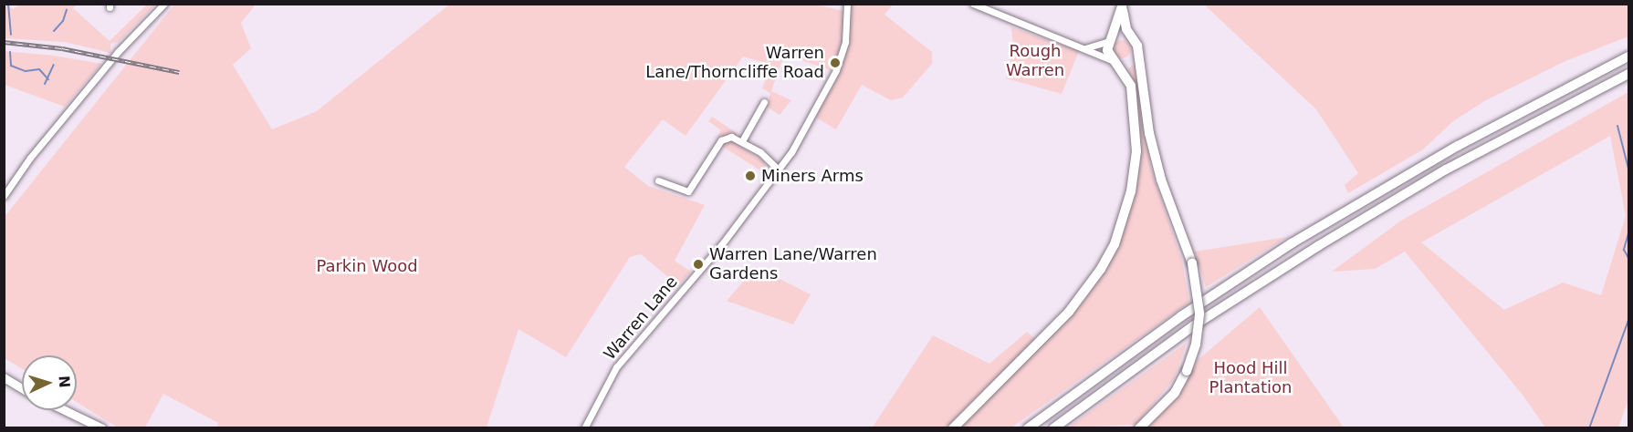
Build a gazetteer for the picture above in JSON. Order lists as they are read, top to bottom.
{
  "streets": {
    "street": ["Warren Lane"]
  },
  "parks": ["Rough Warren", "Parkin Wood", "Hood Hill Plantation"],
  "places": ["Warren Lane/Thorncliffe Road", "Miners Arms", "Warren Lane/Warren Gardens"],
  "north": "right"
}
